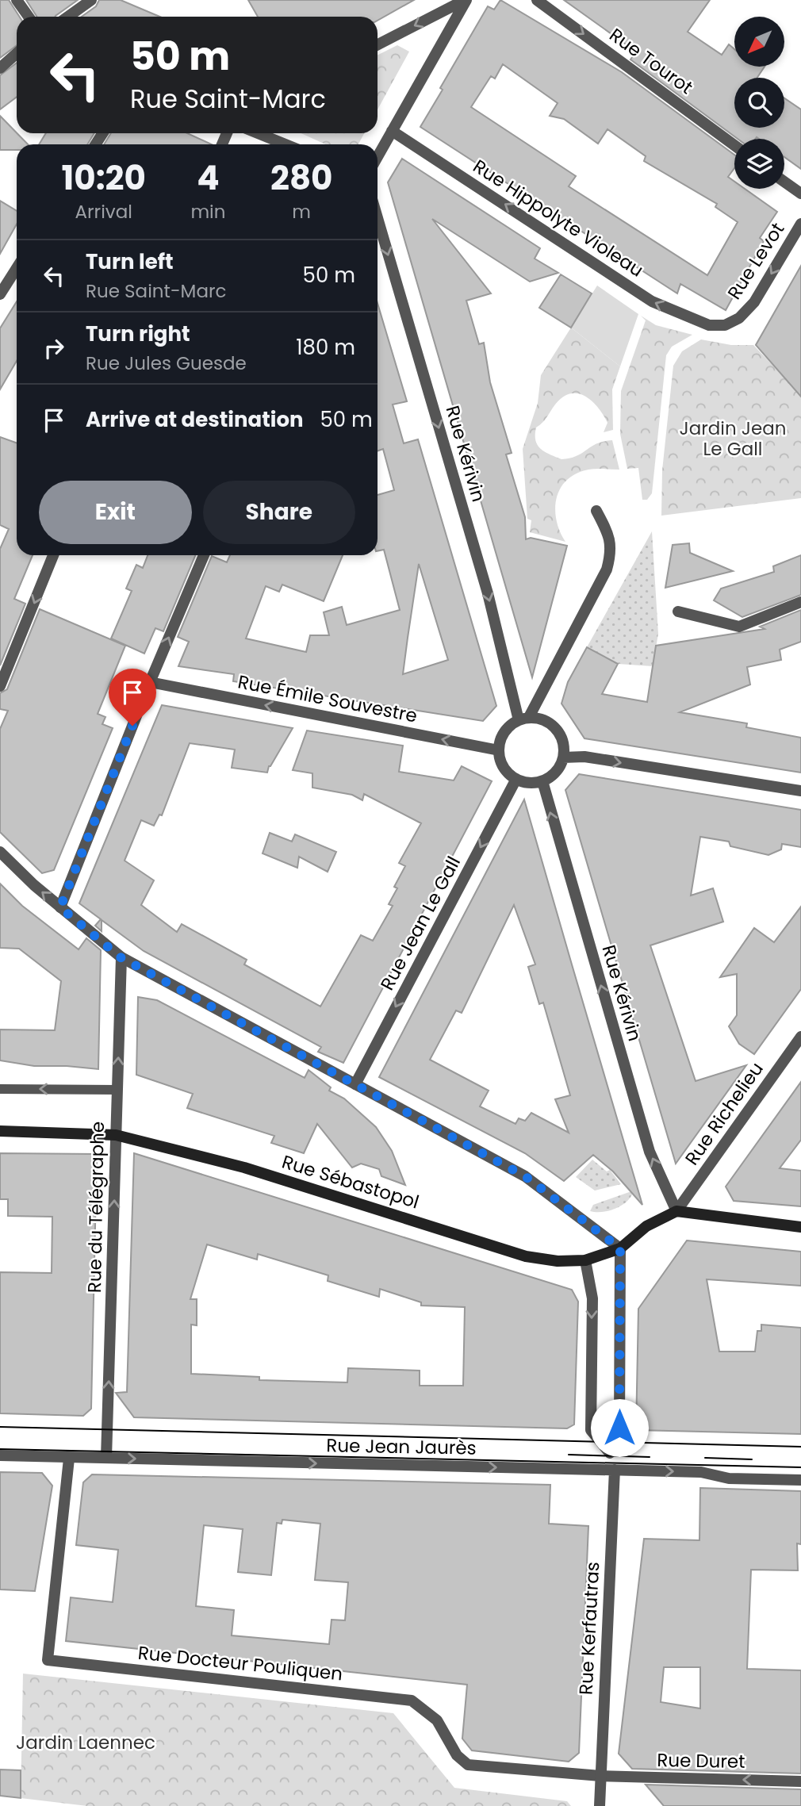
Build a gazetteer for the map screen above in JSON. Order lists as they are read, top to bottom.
{
  "streets": {
    "main road": ["Rue Sébastopol"],
    "street": [
      "Rue Tourot",
      "Rue Hippolyte Violeau",
      "Rue Levot",
      "Rue Kérivin",
      "Rue Émile Souvestre",
      "Rue Jean Le Gall",
      "Rue Richelieu",
      "Rue du Télégraphe",
      "Rue Jean Jaurès",
      "Rue Kerfautras",
      "Rue Docteur Pouliquen",
      "Rue Duret"
    ]
  },
  "crossings": [
    ["Rue Hippolyte Violeau", "Rue Levot"],
    ["Rue Kérivin", "Rue Émile Souvestre"],
    ["Rue Kérivin", "Rue Jean Le Gall"],
    ["Rue Kérivin", "Rue Richelieu"],
    ["Rue Kérivin", "Rue Sébastopol"],
    ["Rue Émile Souvestre", "Rue Jean Le Gall"],
    ["Rue Richelieu", "Rue Sébastopol"],
    ["Rue Sébastopol", "Rue du Télégraphe"],
    ["Rue du Télégraphe", "Rue Jean Jaurès"],
    ["Rue Jean Jaurès", "Rue Kerfautras"],
    ["Rue Jean Jaurès", "Rue Docteur Pouliquen"],
    ["Rue Kerfautras", "Rue Docteur Pouliquen"],
    ["Rue Kerfautras", "Rue Duret"],
    ["Rue Docteur Pouliquen", "Rue Duret"]
  ],
  "one_way": [
    "Rue Tourot",
    "Rue Hippolyte Violeau",
    "Rue Levot",
    "Rue Émile Souvestre",
    "Rue Jean Le Gall",
    "Rue du Télégraphe",
    "Rue Jean Jaurès",
    "Rue Duret"
  ],
  "parks": ["Jardin Jean Le Gall", "Jardin Laennec"],
  "north": "bottom left",
  "page": {
    "turn": ["50 m", "Rue Saint-Marc"],
    "eta": [
      "10:20",
      "Arrival",
      "4",
      "min",
      "280",
      "m"
    ],
    "list": [
      {
        "name": "Turn left",
        "note": "Rue Saint-Marc",
        "value": "50 m"
      },
      {
        "name": "Turn right",
        "note": "Rue Jules Guesde",
        "value": "180 m"
      },
      {
        "name": "Arrive at destination",
        "value": "50 m"
      }
    ],
    "buttons": ["Exit", "Share"]
  }
}
